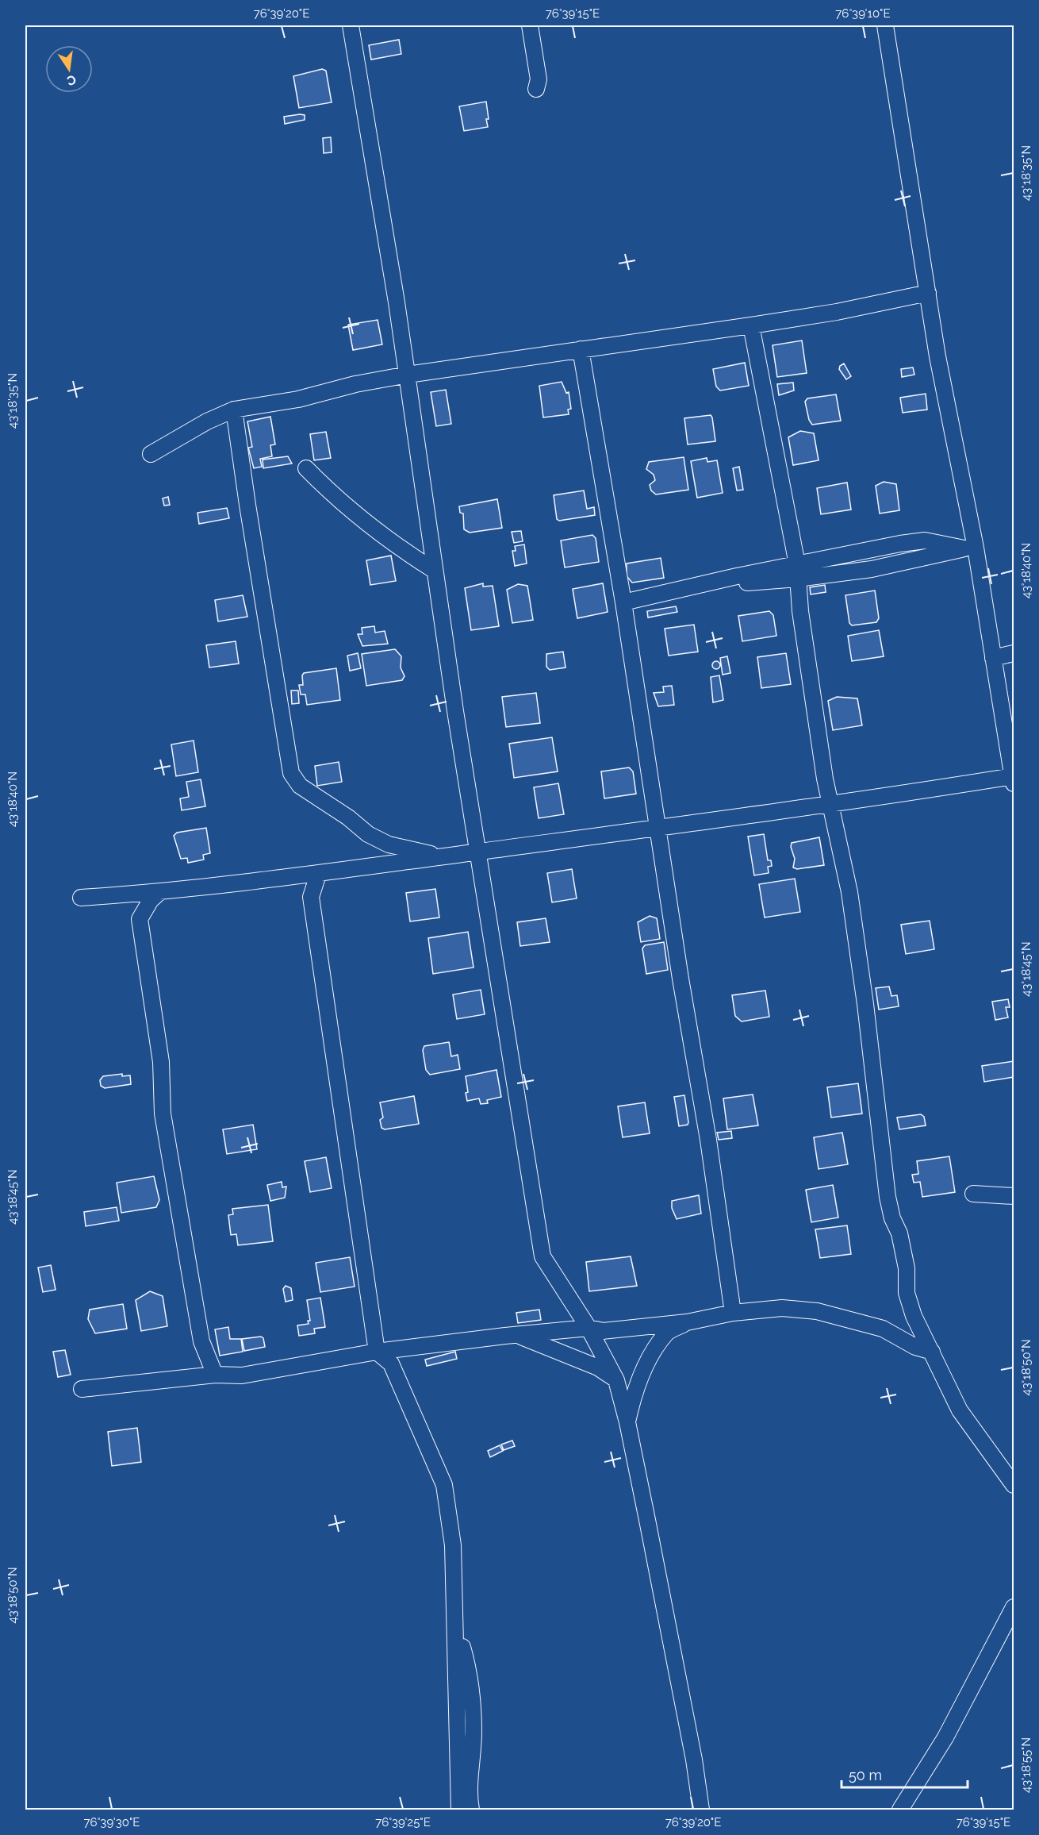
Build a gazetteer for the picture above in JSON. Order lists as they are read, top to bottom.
{
  "scale_bar": "50 m",
  "north": "bottom",
  "coordinates": [
    "76°39'20\"E",
    "76°39'15\"E",
    "76°39'10\"E",
    "43°18'35\"N",
    "43°18'40\"N",
    "43°18'45\"N",
    "43°18'50\"N",
    "43°18'55\"N",
    "76°39'30\"E",
    "76°39'25\"E"
  ]
}
